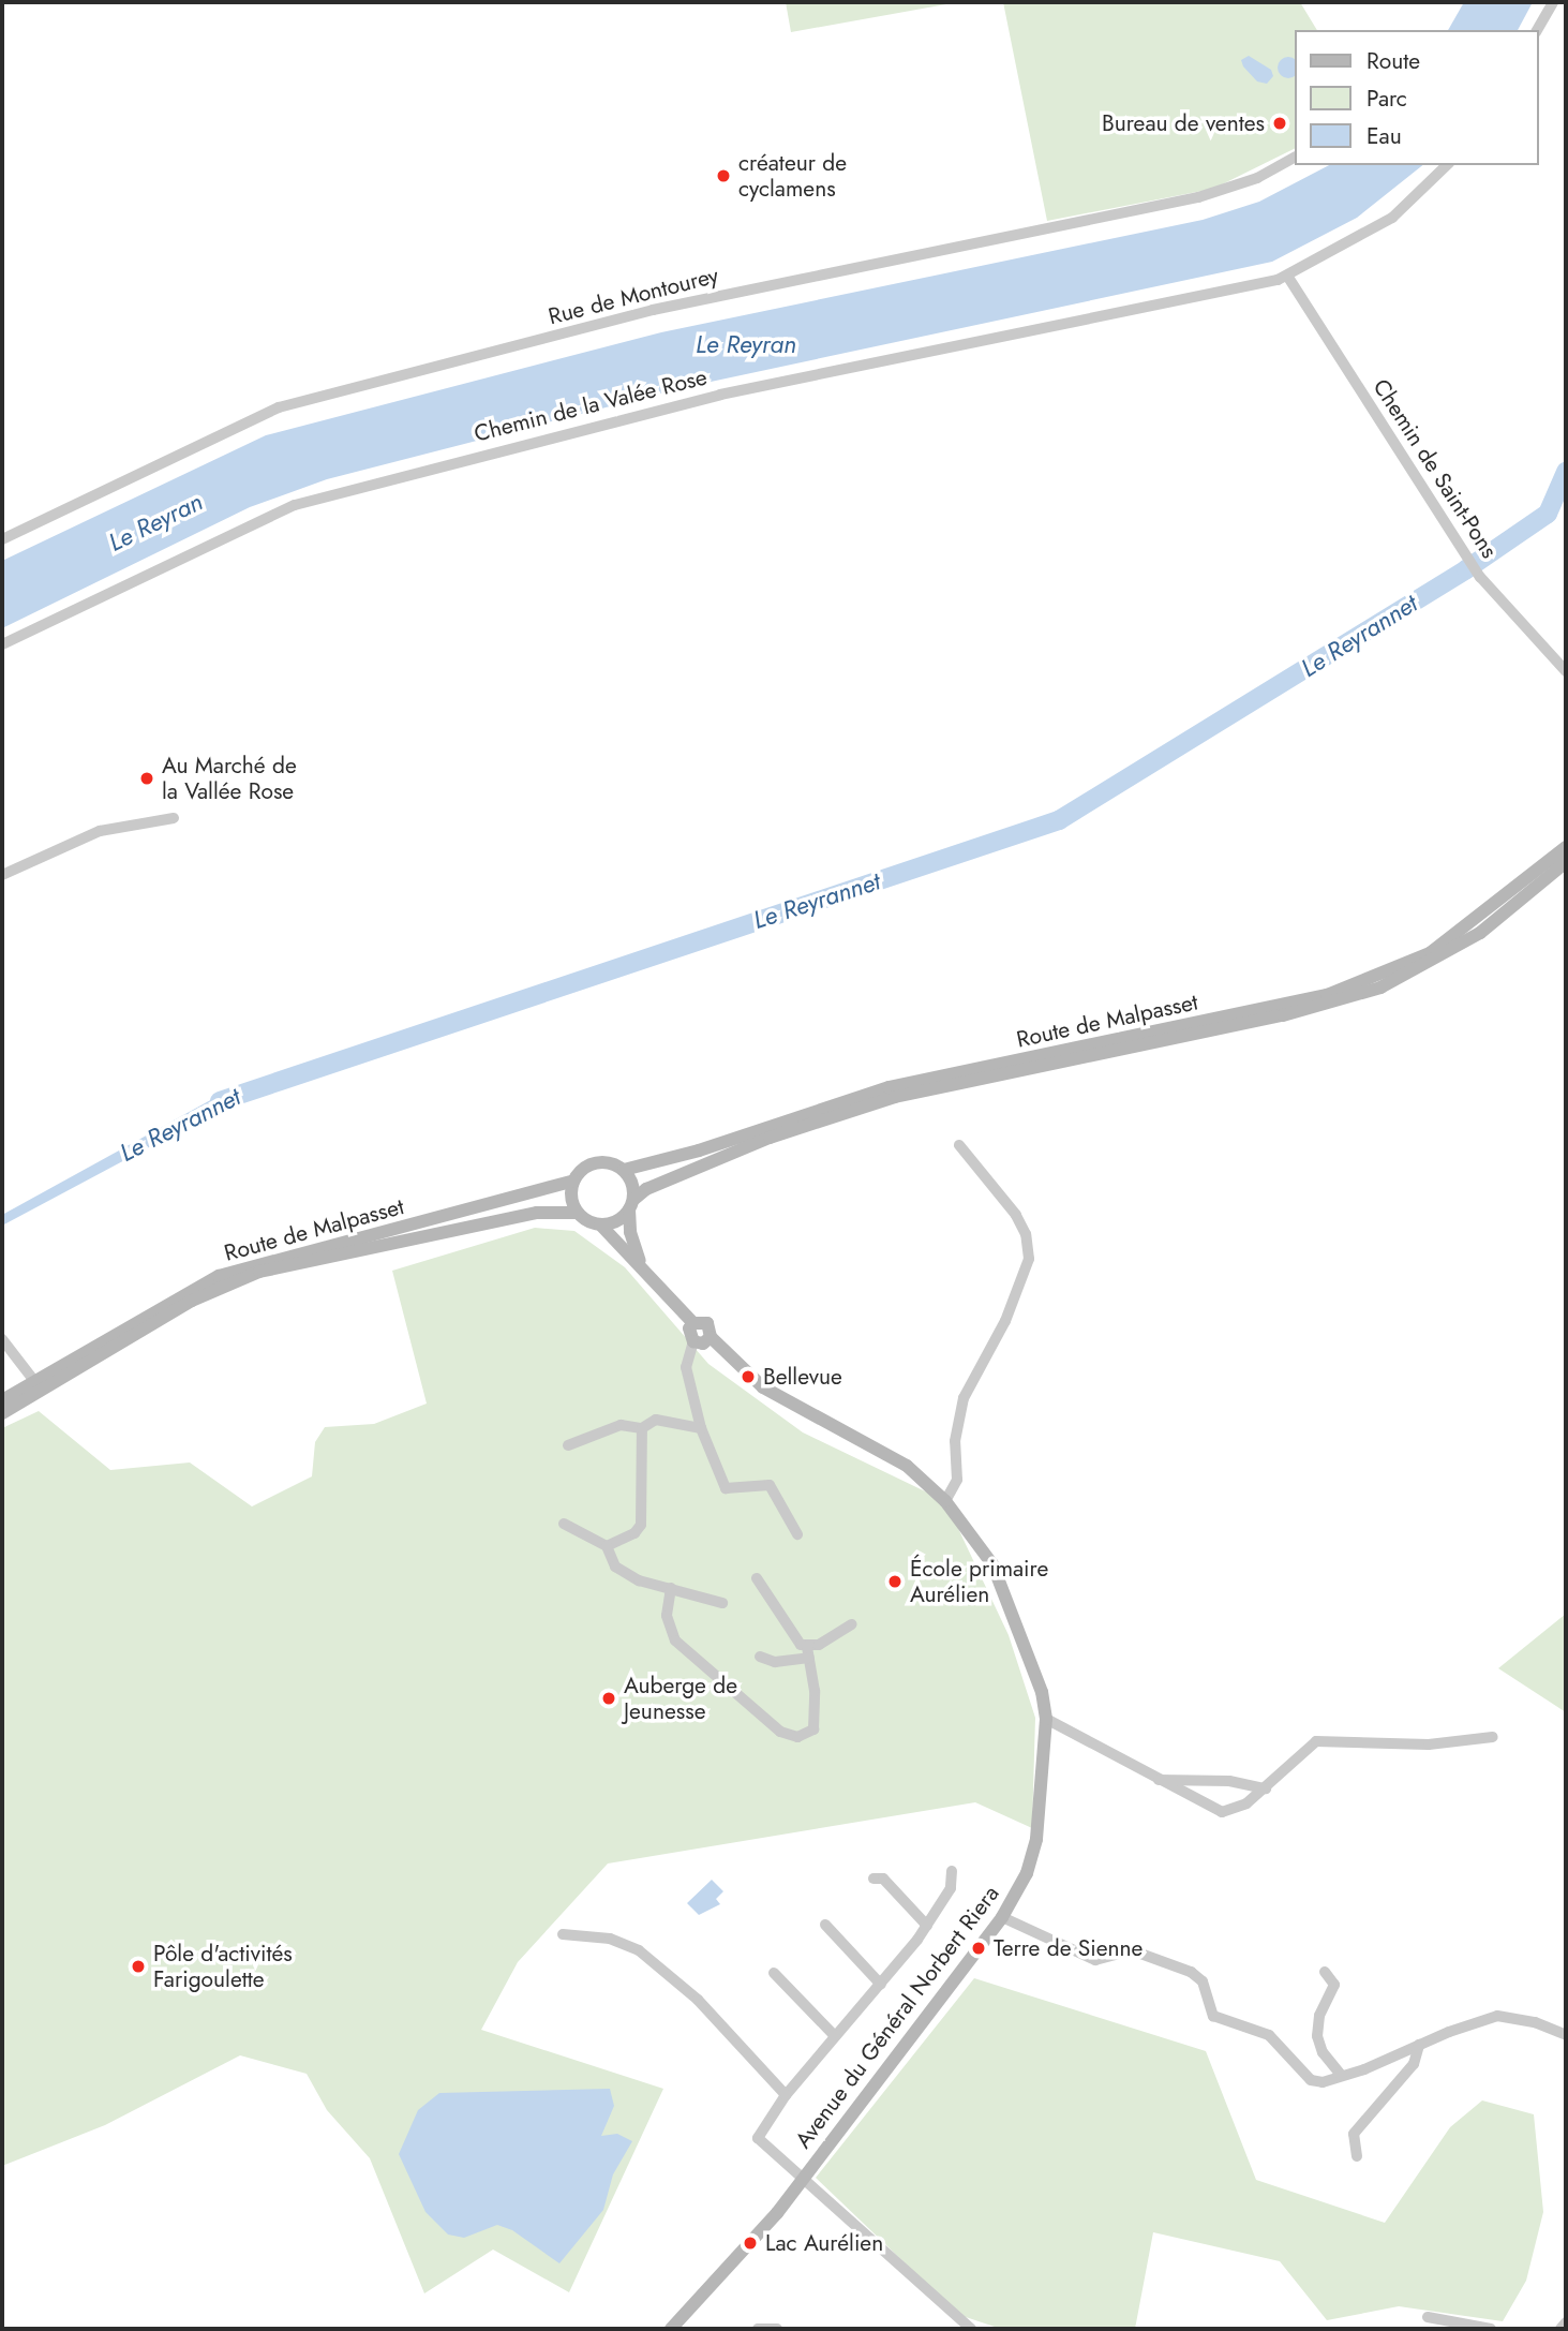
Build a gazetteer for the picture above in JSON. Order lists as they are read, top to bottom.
{
  "streets": {
    "main road": ["Route de Malpasset", "Avenue du Général Norbert Riera"],
    "street": ["Rue de Montourey", "Chemin de la Valée Rose", "Chemin de Saint-Pons"]
  },
  "crossings": [
    ["Chemin de la Valée Rose", "Chemin de Saint-Pons"]
  ],
  "water": ["Le Reyran", "Le Reyrannet"],
  "places": [
    "Bureau de ventes",
    "créateur de cyclamens",
    "Au Marché de la Vallée Rose",
    "Bellevue",
    "École primaire Aurélien",
    "Auberge de Jeunesse",
    "Terre de Sienne",
    "Pôle d'activités Farigoulette",
    "Lac Aurélien"
  ],
  "legend": ["Route", "Parc", "Eau"]
}
